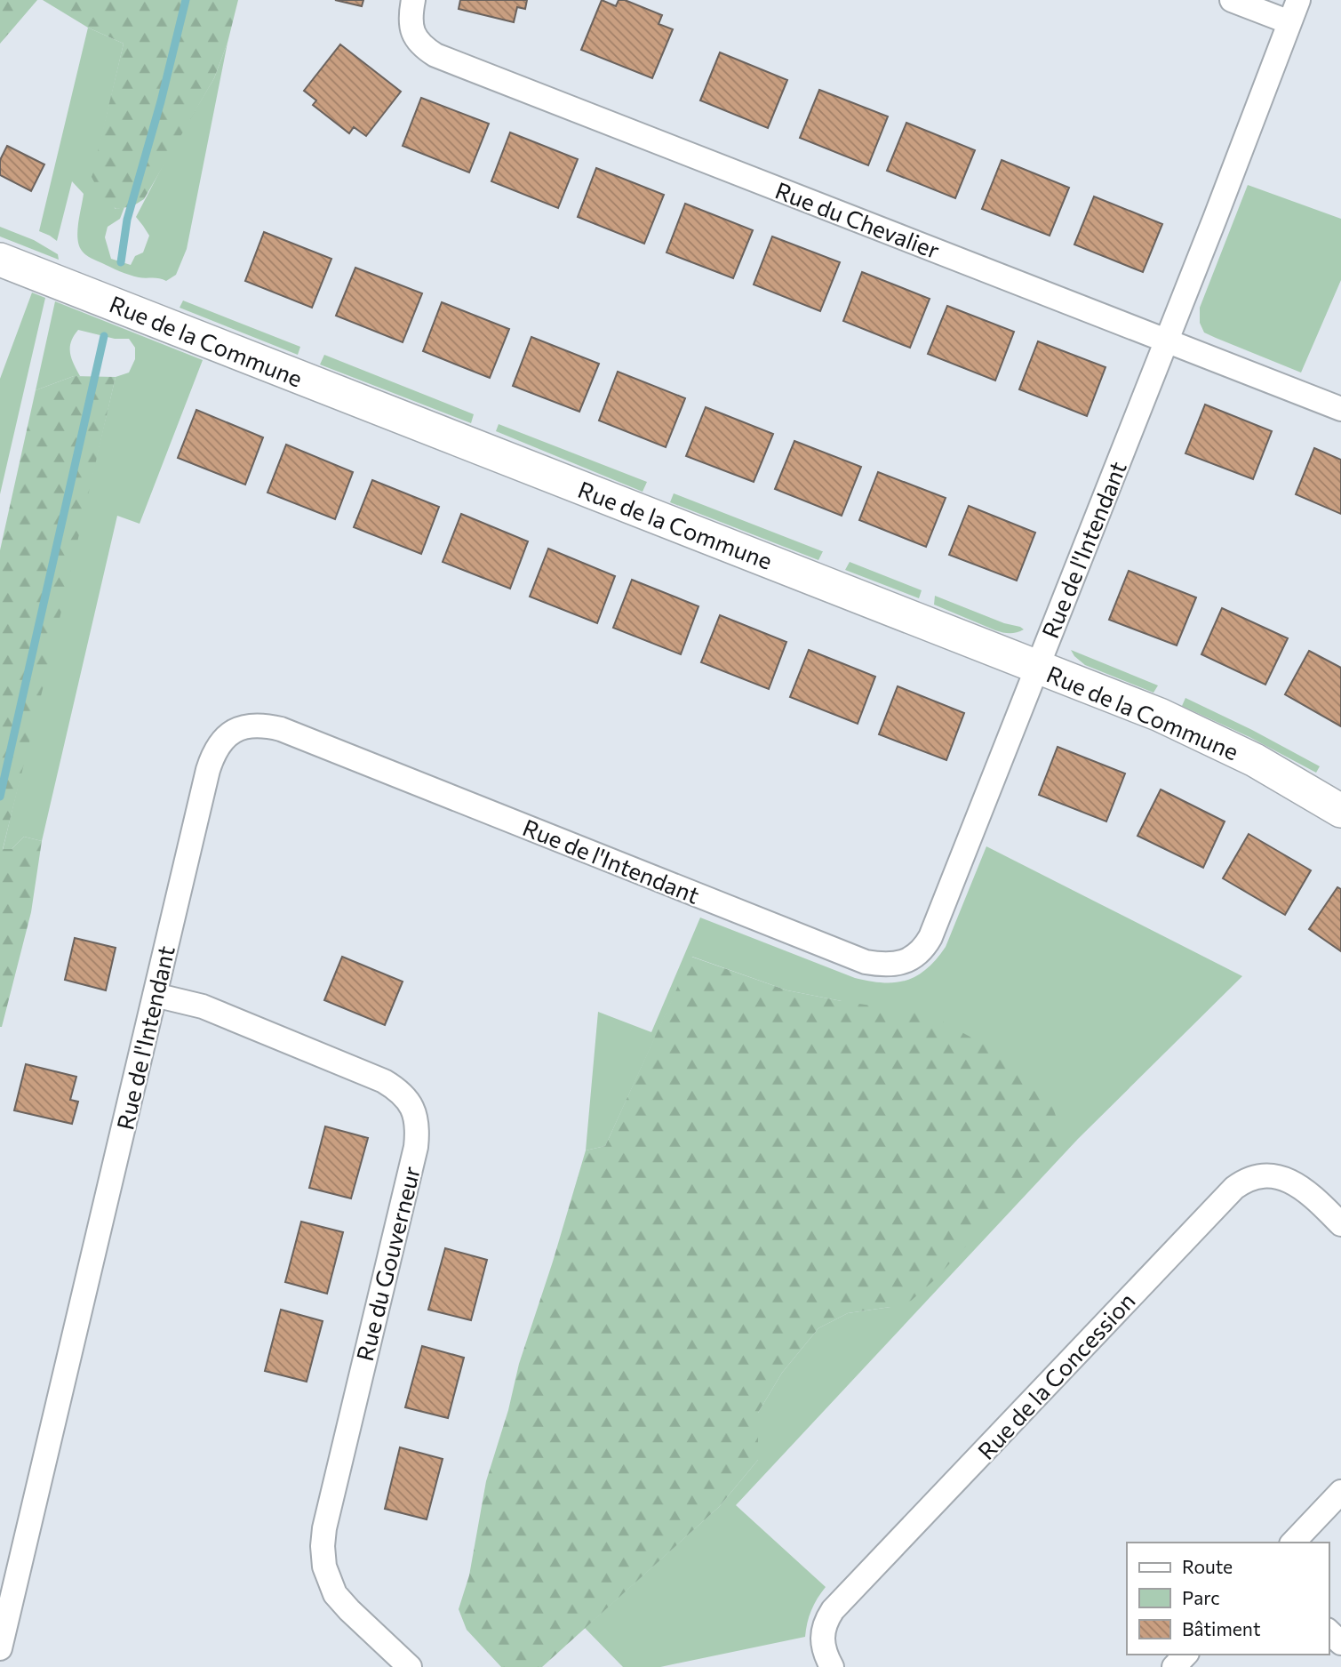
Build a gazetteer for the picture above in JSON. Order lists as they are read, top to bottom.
{
  "streets": {
    "street": [
      "Rue du Chevalier",
      "Rue de la Commune",
      "Rue de l'Intendant",
      "Rue du Gouverneur",
      "Rue de la Concession"
    ]
  },
  "crossings": [
    ["Rue du Chevalier", "Rue de l'Intendant"],
    ["Rue de la Commune", "Rue de l'Intendant"],
    ["Rue de l'Intendant", "Rue du Gouverneur"]
  ],
  "legend": ["Route", "Parc", "Bâtiment"]
}
